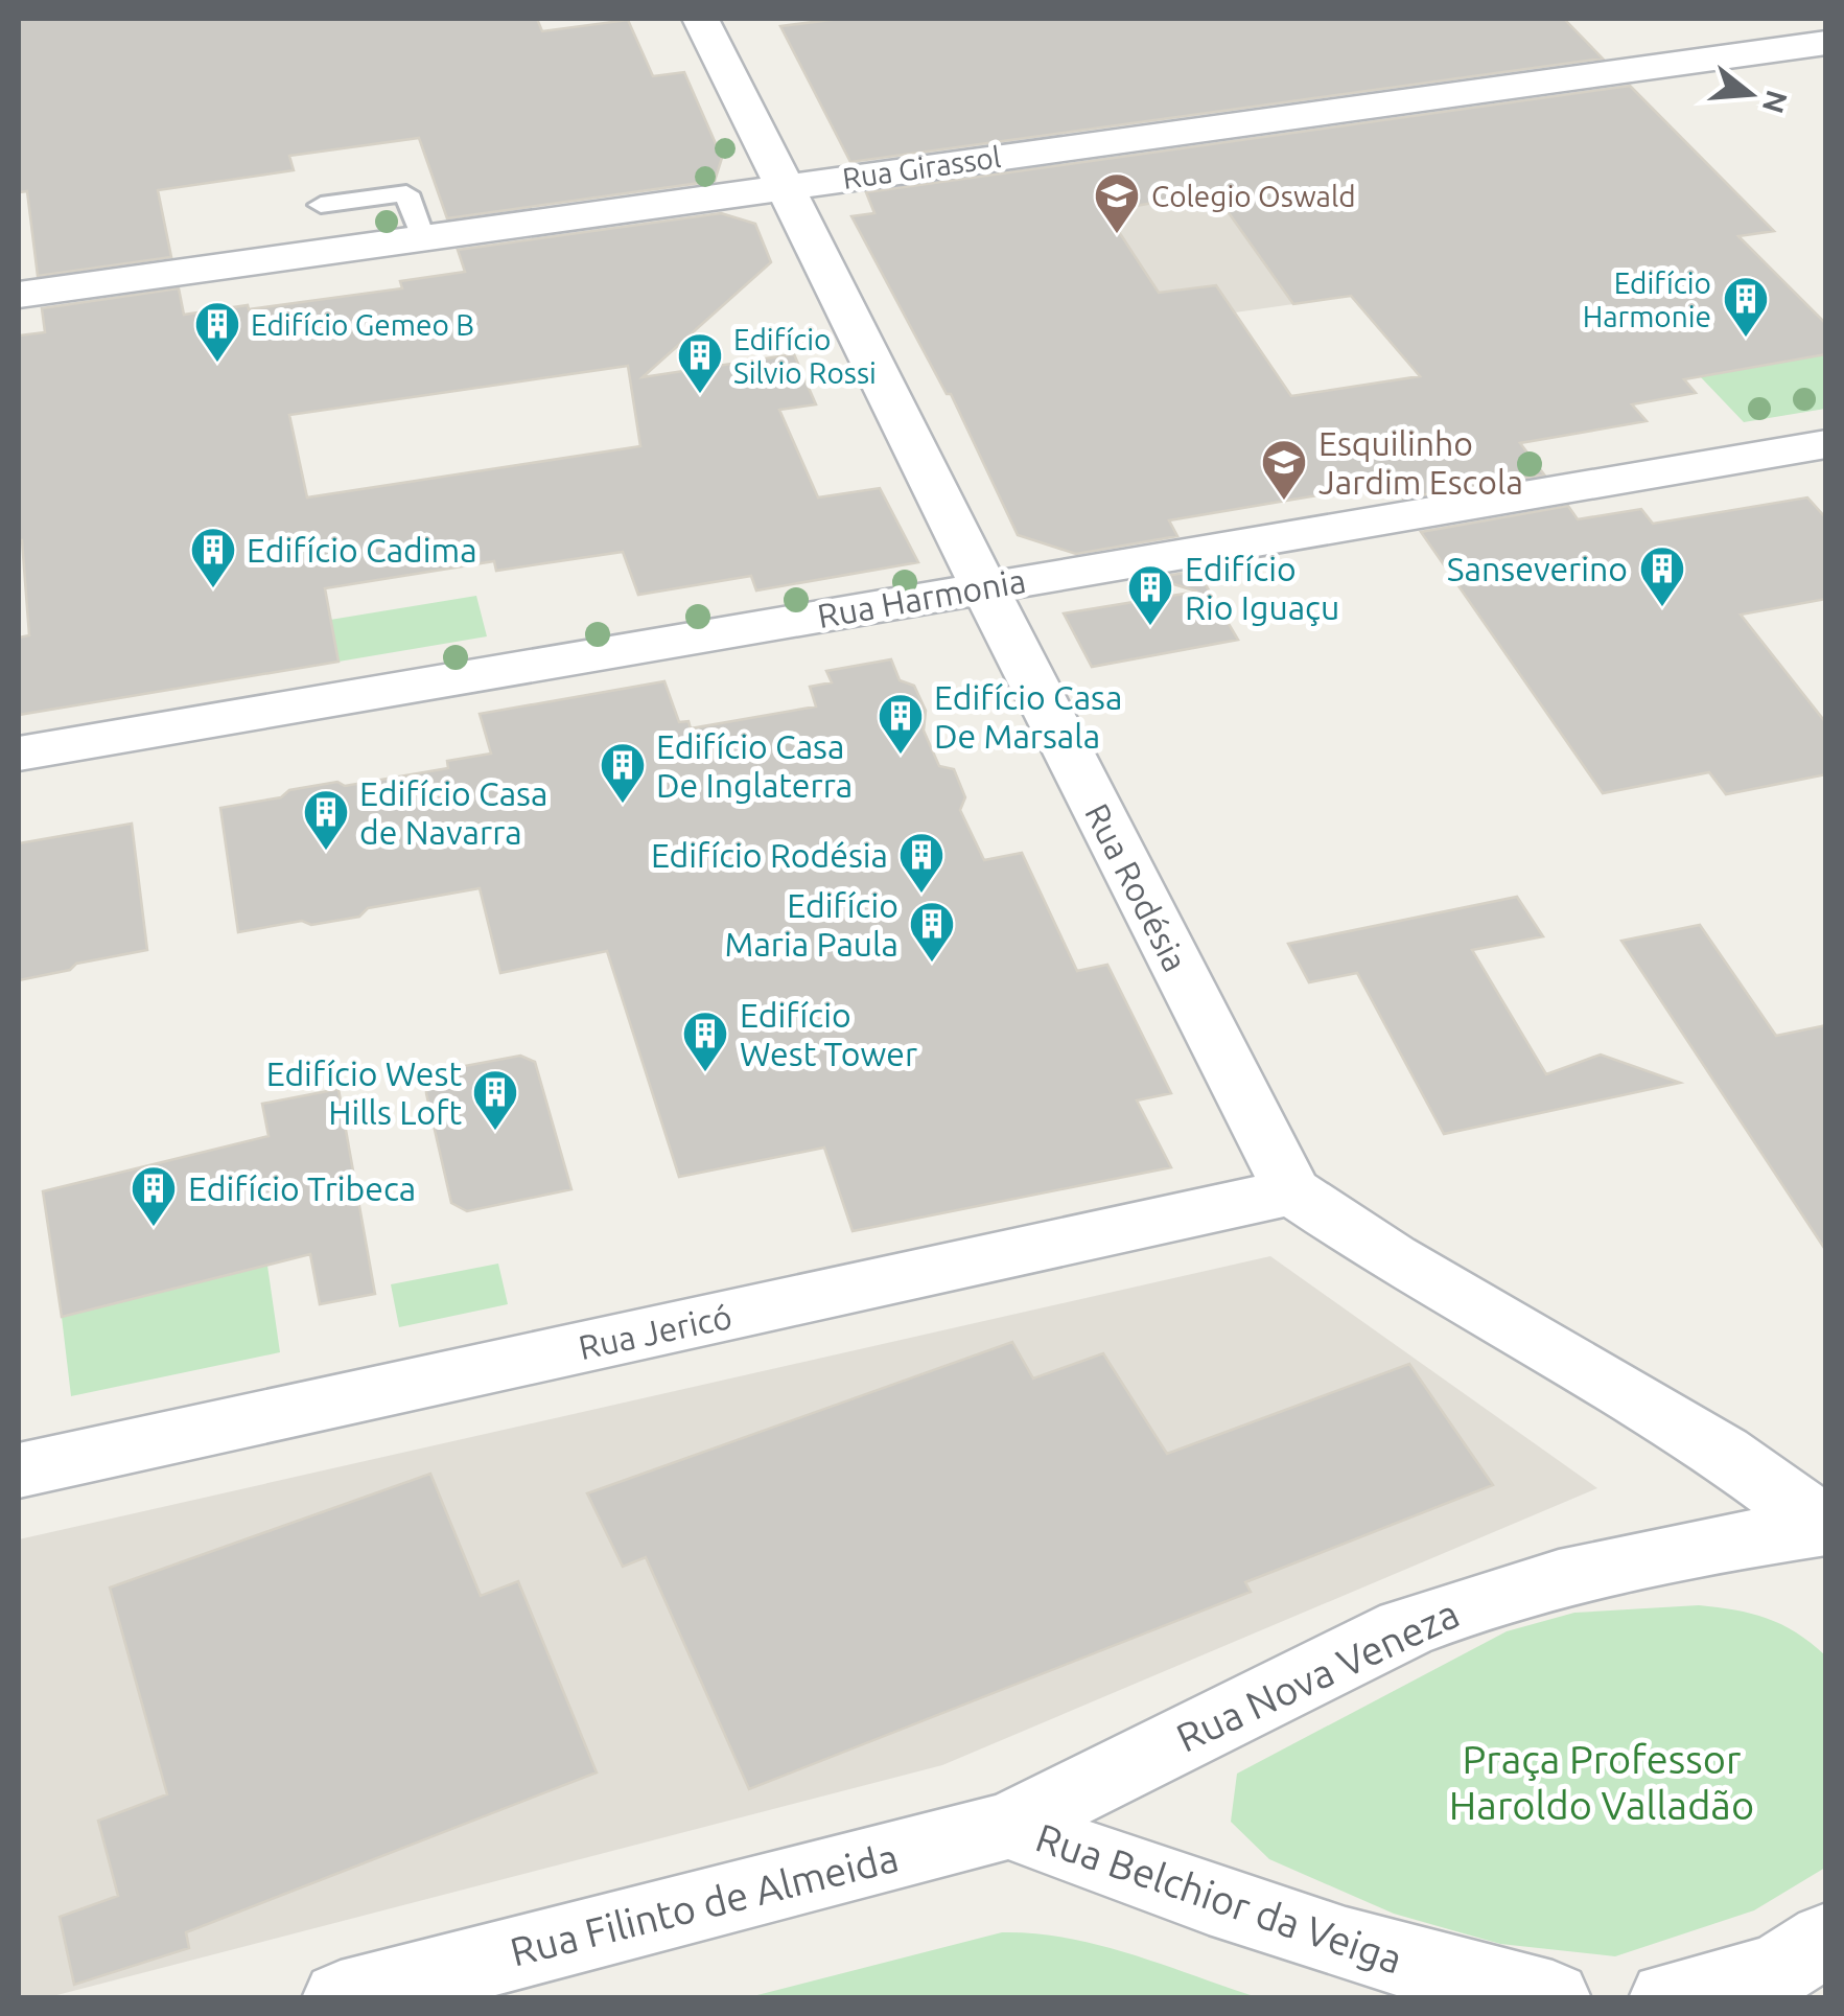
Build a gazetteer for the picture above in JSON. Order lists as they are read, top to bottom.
{
  "streets": {
    "street": [
      "Rua Girassol",
      "Rua Harmonia",
      "Rua Rodésia",
      "Rua Jericó",
      "Rua Nova Veneza",
      "Rua Belchior da Veiga",
      "Rua Filinto de Almeida"
    ]
  },
  "crossings": [
    ["Rua Girassol", "Rua Rodésia"],
    ["Rua Harmonia", "Rua Rodésia"],
    ["Rua Rodésia", "Rua Jericó"],
    ["Rua Rodésia", "Rua Nova Veneza"],
    ["Rua Nova Veneza", "Rua Belchior da Veiga"],
    ["Rua Nova Veneza", "Rua Filinto de Almeida"],
    ["Rua Belchior da Veiga", "Rua Filinto de Almeida"]
  ],
  "parks": ["Praça Professor Haroldo Valladão"],
  "places": {
    "school or university": ["Colegio Oswald", "Esquilinho Jardim Escola"],
    "building": [
      "Edifício Harmonie",
      "Edifício Gemeo B",
      "Edifício Silvio Rossi",
      "Edifício Cadima",
      "Sanseverino",
      "Edifício Rio Iguaçu",
      "Edifício Casa De Marsala",
      "Edifício Casa De Inglaterra",
      "Edifício Casa de Navarra",
      "Edifício Rodésia",
      "Edifício Maria Paula",
      "Edifício West Tower",
      "Edifício West Hills Loft",
      "Edifício Tribeca"
    ]
  },
  "north": "right"
}
